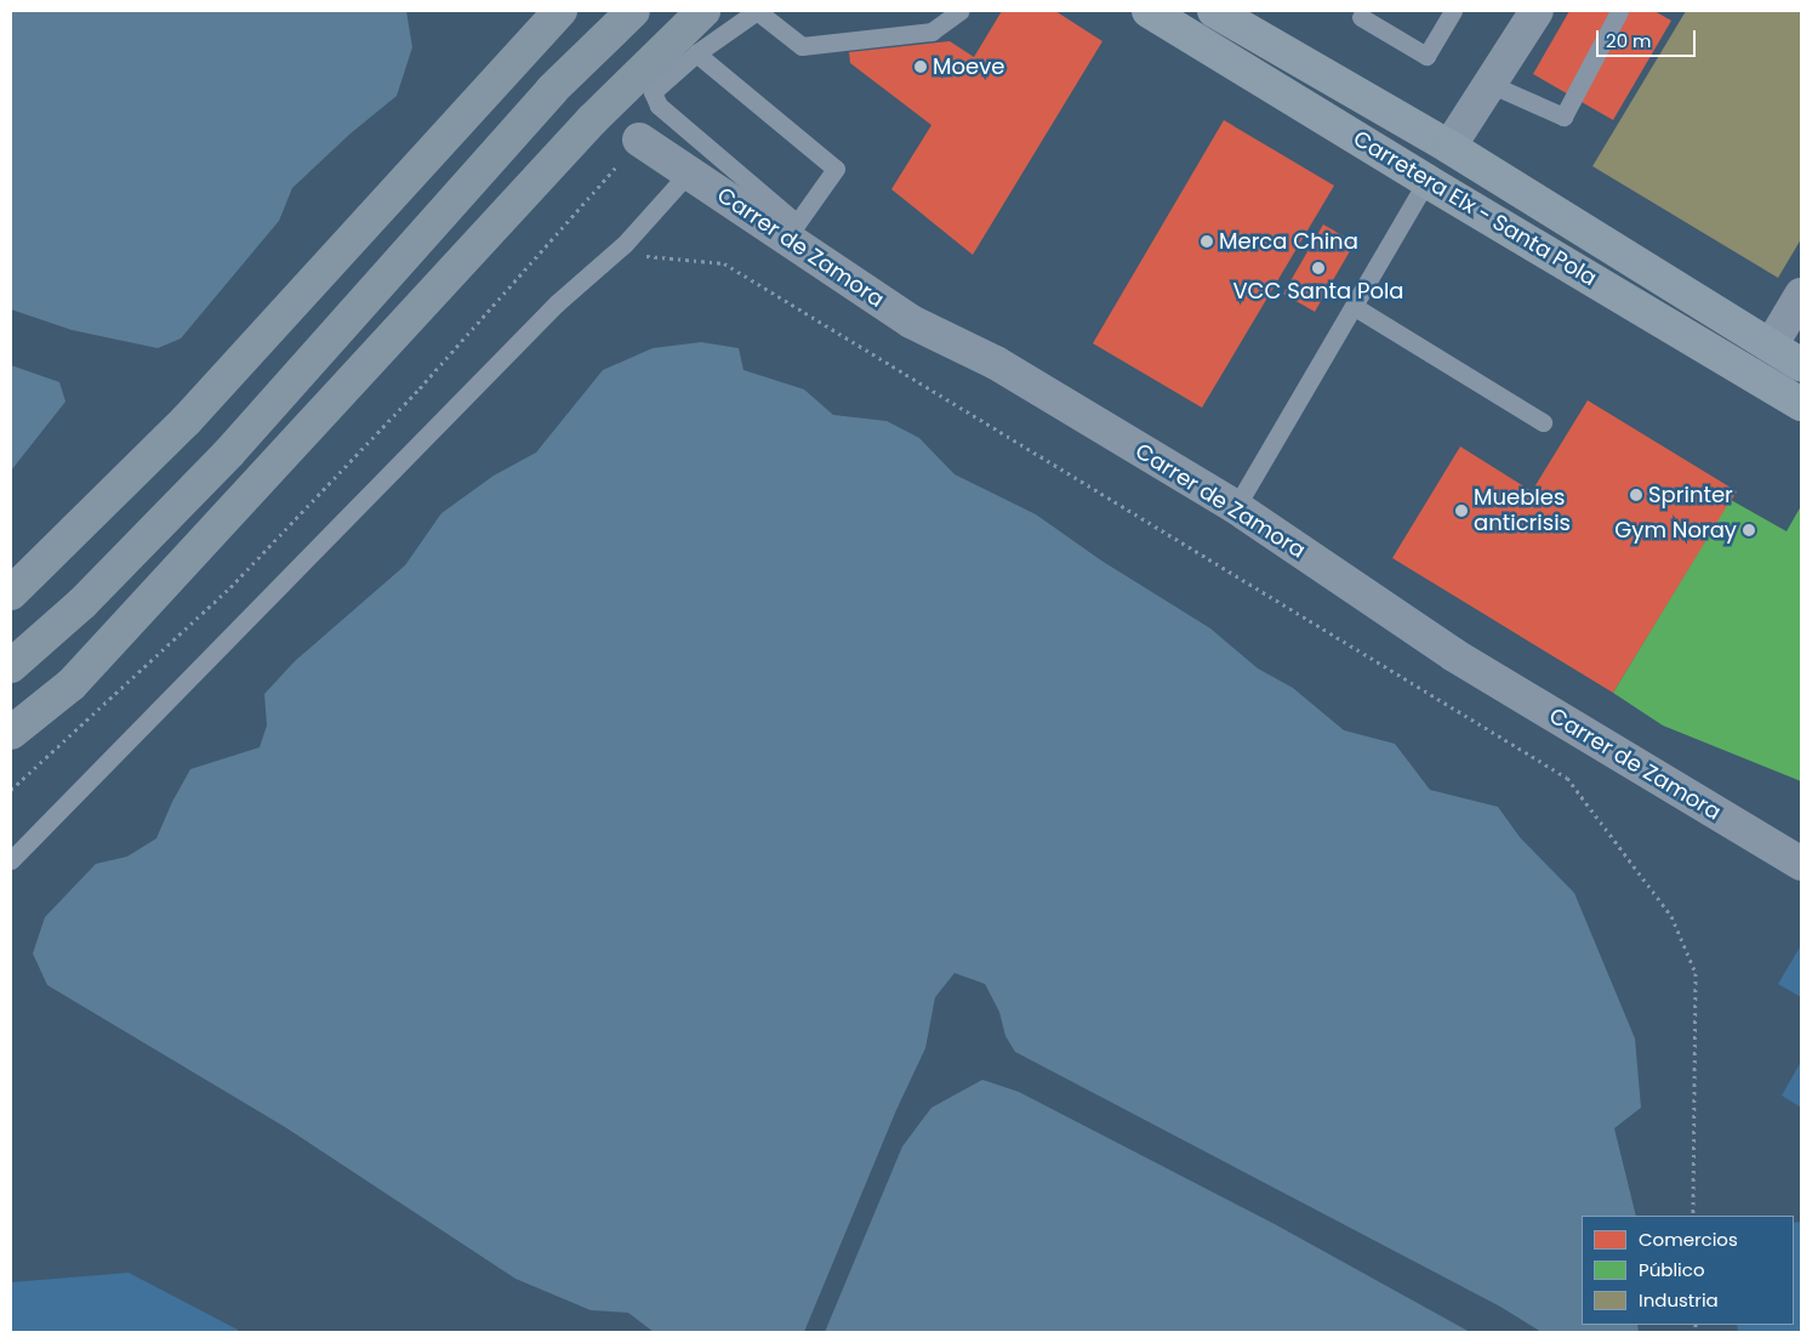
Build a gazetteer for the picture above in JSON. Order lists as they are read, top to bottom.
{
  "streets": {
    "main road": ["Carretera Elx - Santa Pola"],
    "street": ["Carrer de Zamora"]
  },
  "places": [
    "Moeve",
    "Merca China",
    "VCC Santa Pola",
    "Sprinter",
    "Muebles anticrisis",
    "Gym Noray"
  ],
  "legend": ["Comercios", "Público", "Industria"],
  "scale_bar": "20 m"
}
